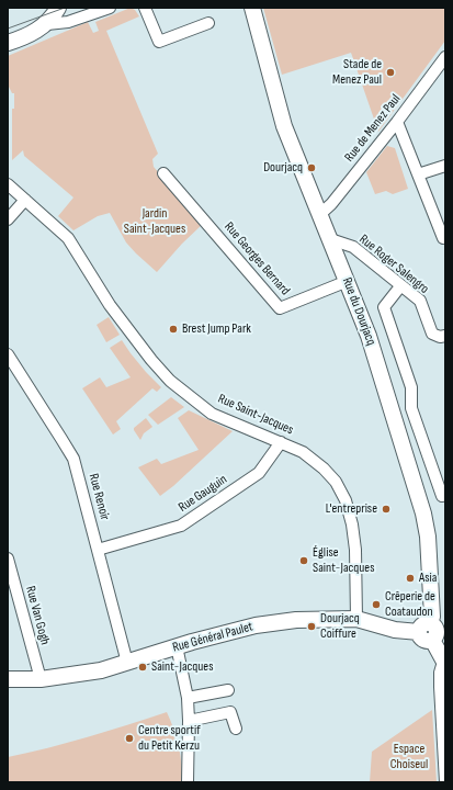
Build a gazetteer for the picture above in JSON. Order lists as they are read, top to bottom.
{
  "streets": {
    "main road": ["Rue du Dourjacq", "Rue Général Paulet"],
    "street": [
      "Rue de Menez Paul",
      "Rue Georges Bernard",
      "Rue Roger Salengro",
      "Rue Saint-Jacques",
      "Rue Gauguin",
      "Rue Renoir",
      "Rue Van Gogh"
    ]
  },
  "crossings": [
    ["Rue de Menez Paul", "Rue du Dourjacq"],
    ["Rue Georges Bernard", "Rue du Dourjacq"],
    ["Rue Roger Salengro", "Rue du Dourjacq"],
    ["Rue du Dourjacq", "Rue Général Paulet"],
    ["Rue Saint-Jacques", "Rue Gauguin"],
    ["Rue Saint-Jacques", "Rue Général Paulet"],
    ["Rue Gauguin", "Rue Renoir"],
    ["Rue Renoir", "Rue Général Paulet"],
    ["Rue Van Gogh", "Rue Général Paulet"]
  ],
  "parks": ["Jardin Saint-Jacques", "Espace Choiseul"],
  "places": [
    "Stade de Menez Paul",
    "Dourjacq",
    "Brest Jump Park",
    "L'entreprise",
    "Église Saint-Jacques",
    "Asia",
    "Crêperie de Coataudon",
    "Dourjacq Coiffure",
    "Saint-Jacques",
    "Centre sportif du Petit Kerzu"
  ]
}
